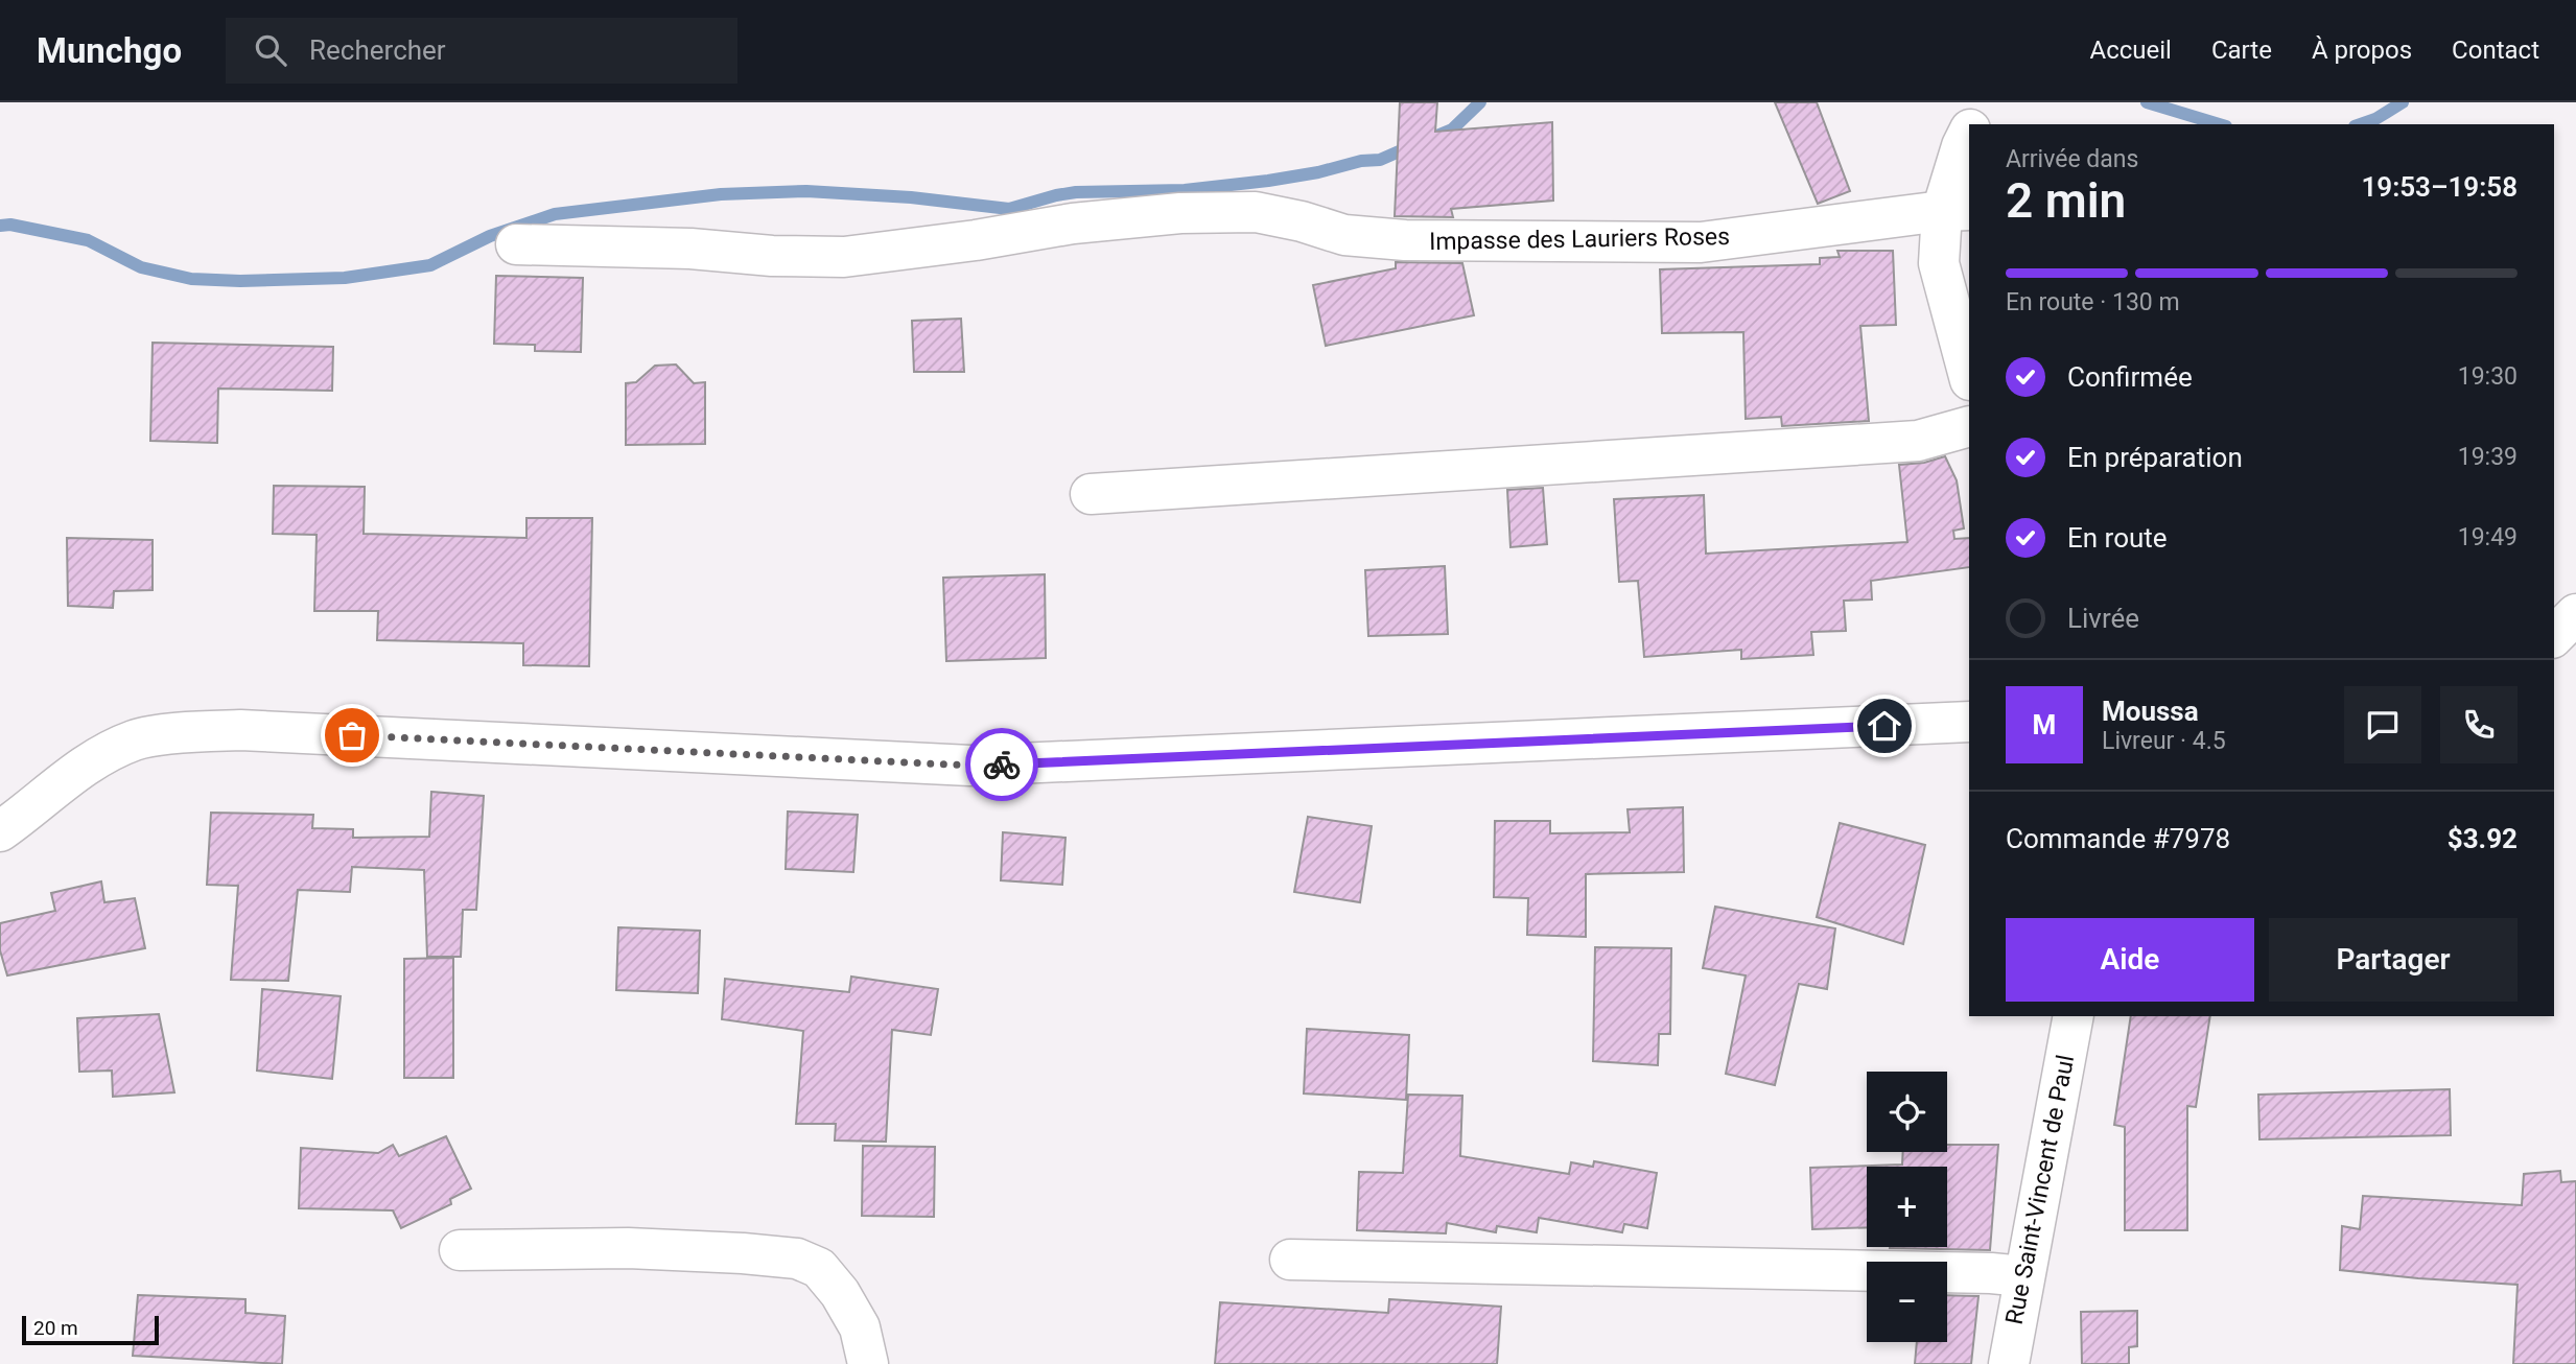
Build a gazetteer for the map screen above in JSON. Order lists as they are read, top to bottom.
{
  "streets": {
    "street": ["Impasse des Lauriers Roses", "Rue Saint-Vincent de Paul"]
  },
  "scale_bar": "20 m",
  "page": {
    "header": "Munchgo",
    "search": "Rechercher",
    "nav": [
      "Accueil",
      "Carte",
      "À propos",
      "Contact"
    ],
    "heading": ["2 min", "Arrivée dans", "19:53–19:58"],
    "panel": [
      "Moussa",
      "Livreur · 4.5",
      "Commande #7978",
      "$3.92"
    ],
    "bar": "En route · 130 m",
    "list": [
      ["Confirmée", "19:30"],
      ["En préparation", "19:39"],
      ["En route", "19:49"],
      "Livrée"
    ],
    "round": "M",
    "buttons": ["Aide", "Partager"],
    "map_buttons": ["+", "−"],
    "scale": "20 m"
  }
}
